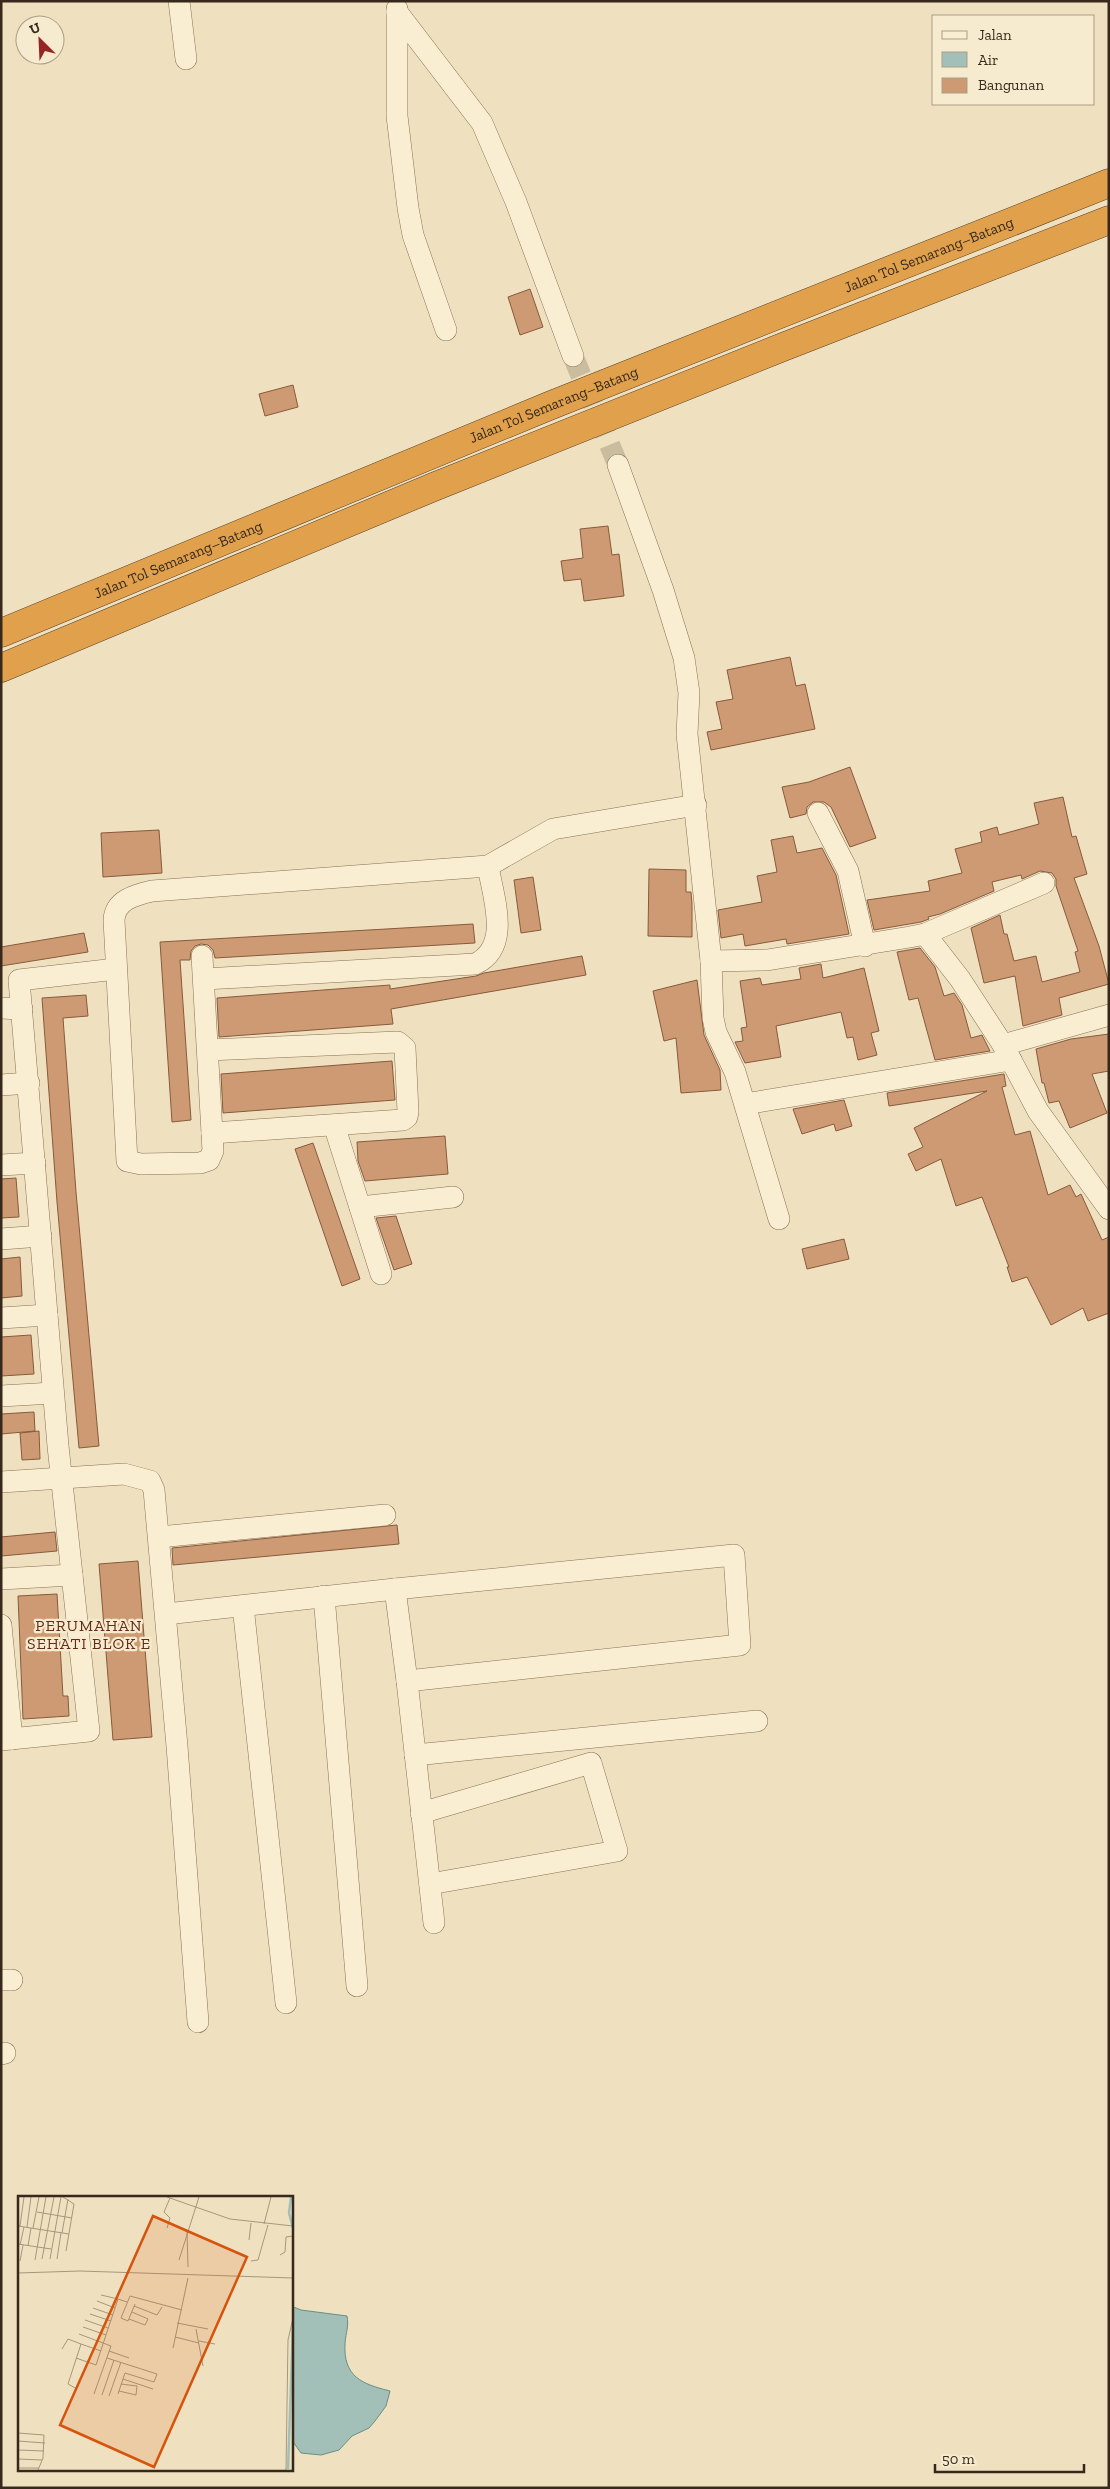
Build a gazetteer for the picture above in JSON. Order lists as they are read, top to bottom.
{
  "streets": {
    "highway": ["Jalan Tol Semarang–Batang"]
  },
  "districts": ["PERUMAHAN SEHATI BLOK E"],
  "legend": ["Jalan", "Air", "Bangunan"],
  "scale_bar": "50 m",
  "north": "top left"
}
